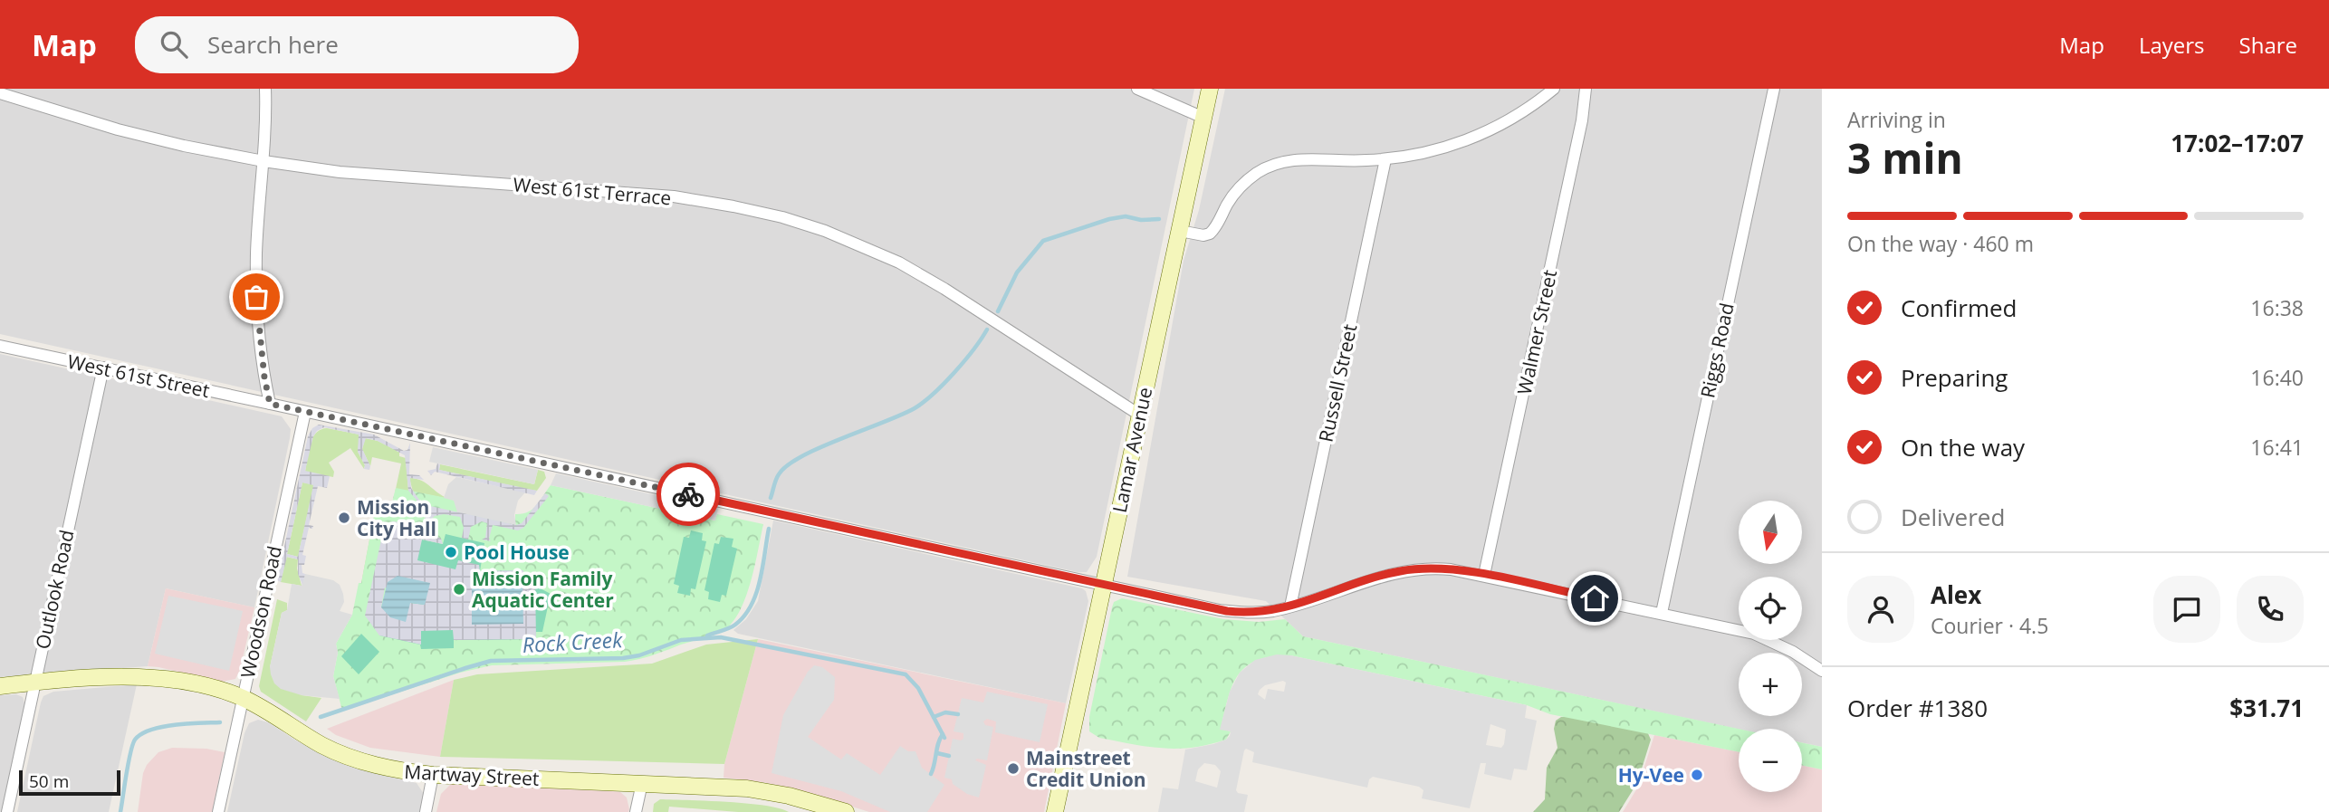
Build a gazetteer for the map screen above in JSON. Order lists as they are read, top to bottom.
{
  "streets": {
    "street": [
      "West 61st Terrace",
      "Walmer Street",
      "Riggs Road",
      "West 61st Street",
      "Russell Street",
      "Lamar Avenue",
      "Outlook Road",
      "Woodson Road",
      "Martway Street"
    ]
  },
  "crossings": [
    ["West 61st Terrace", "Lamar Avenue"],
    ["West 61st Street", "Outlook Road"],
    ["West 61st Street", "Woodson Road"],
    ["Outlook Road", "Martway Street"],
    ["Woodson Road", "Martway Street"]
  ],
  "water": ["Rock Creek"],
  "places": [
    "Mission City Hall",
    "Pool House",
    "Mission Family Aquatic Center",
    "Mainstreet Credit Union",
    "Hy-Vee"
  ],
  "scale_bar": "50 m",
  "north": "bottom",
  "page": {
    "header": "Map",
    "search": "Search here",
    "nav": ["Map", "Layers", "Share"],
    "heading": ["3 min", "Arriving in", "17:02–17:07"],
    "panel": [
      "Alex",
      "Courier · 4.5",
      "Order #1380",
      "$31.71"
    ],
    "bar": "On the way · 460 m",
    "list": [
      ["Confirmed", "16:38"],
      ["Preparing", "16:40"],
      ["On the way", "16:41"],
      "Delivered"
    ],
    "map_buttons": ["+", "−"],
    "scale": "50 m"
  }
}
